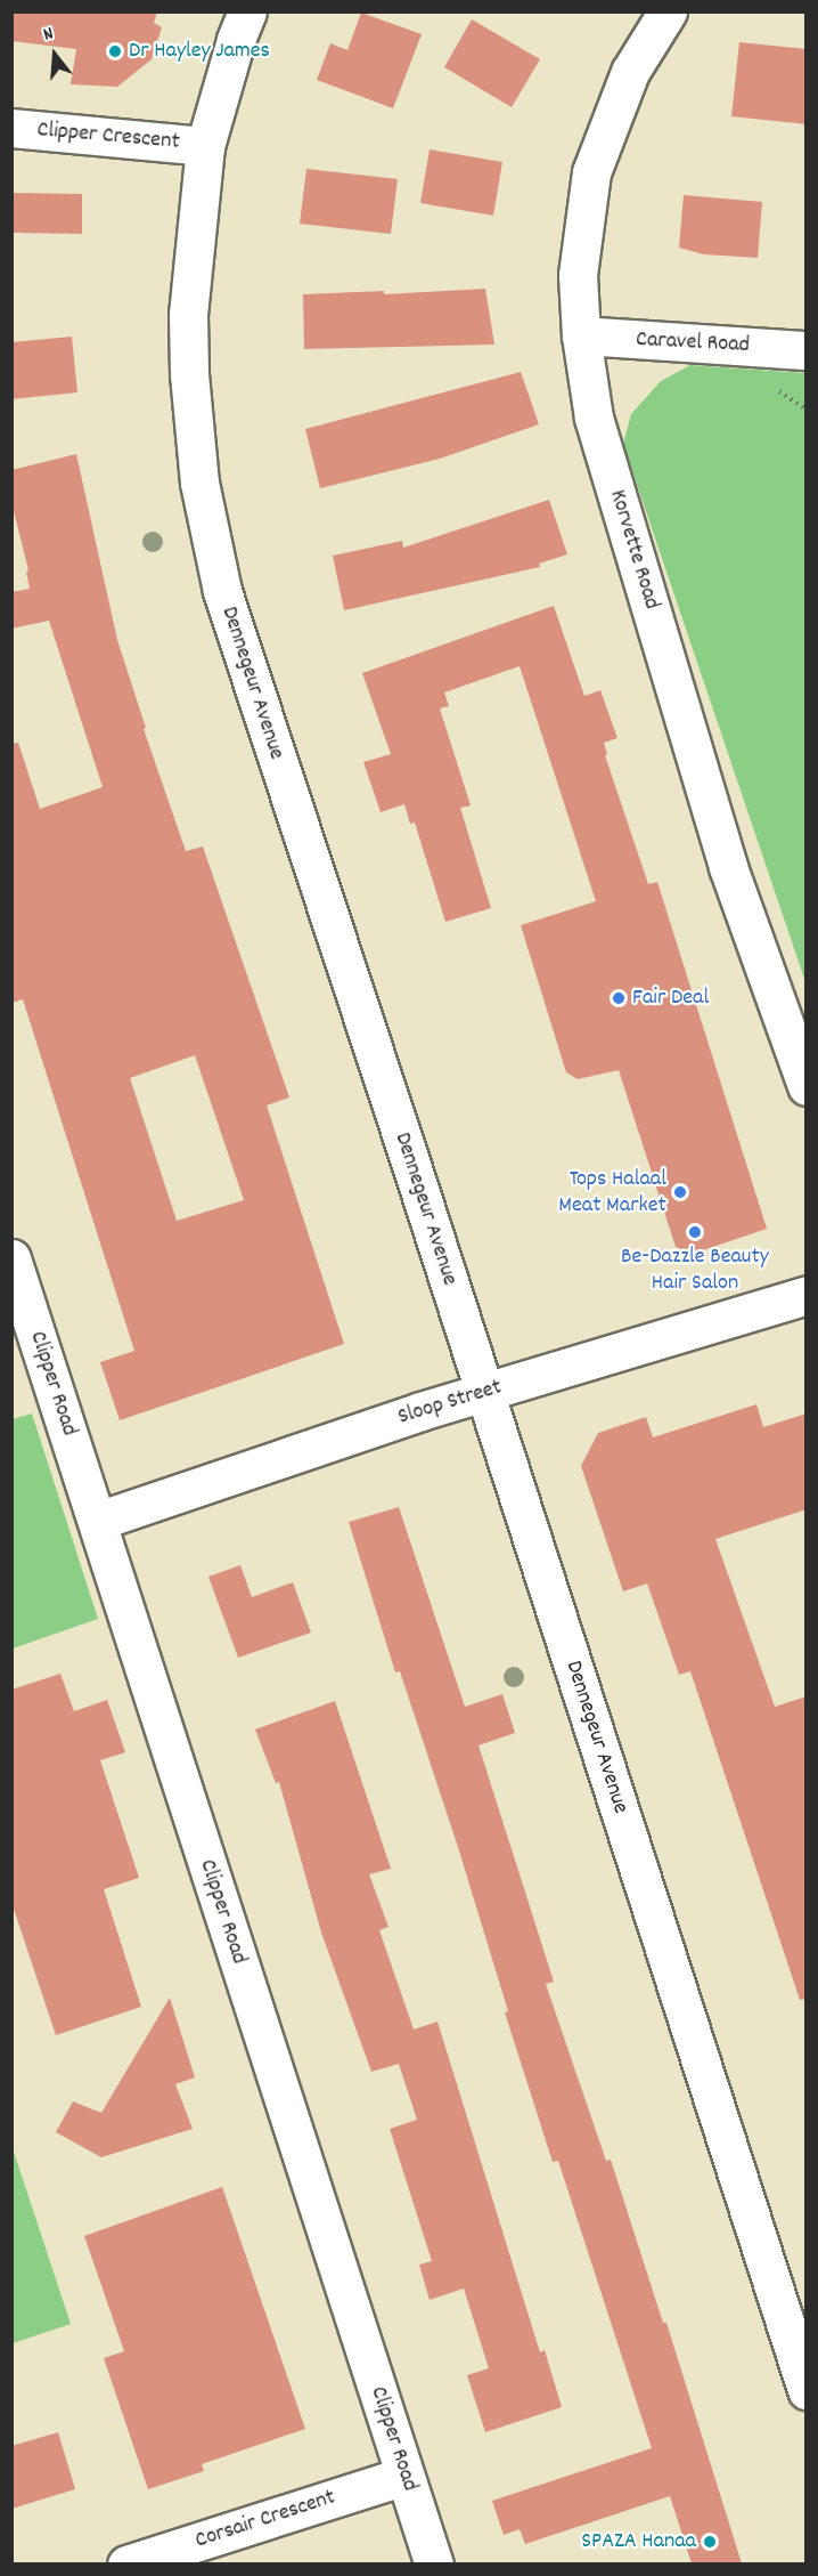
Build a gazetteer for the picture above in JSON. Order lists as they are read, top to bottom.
{
  "streets": {
    "street": [
      "Clipper Crescent",
      "Caravel Road",
      "Korvette Road",
      "Dennegeur Avenue",
      "Clipper Road",
      "Sloop Street",
      "Corsair Crescent"
    ]
  },
  "crossings": [
    ["Clipper Crescent", "Dennegeur Avenue"],
    ["Caravel Road", "Korvette Road"],
    ["Dennegeur Avenue", "Sloop Street"],
    ["Clipper Road", "Sloop Street"],
    ["Clipper Road", "Corsair Crescent"]
  ],
  "places": [
    "Dr Hayley James",
    "Fair Deal",
    "Tops Halaal Meat Market",
    "Be-Dazzle Beauty Hair Salon",
    "SPAZA Hanaa"
  ],
  "north": "top"
}
